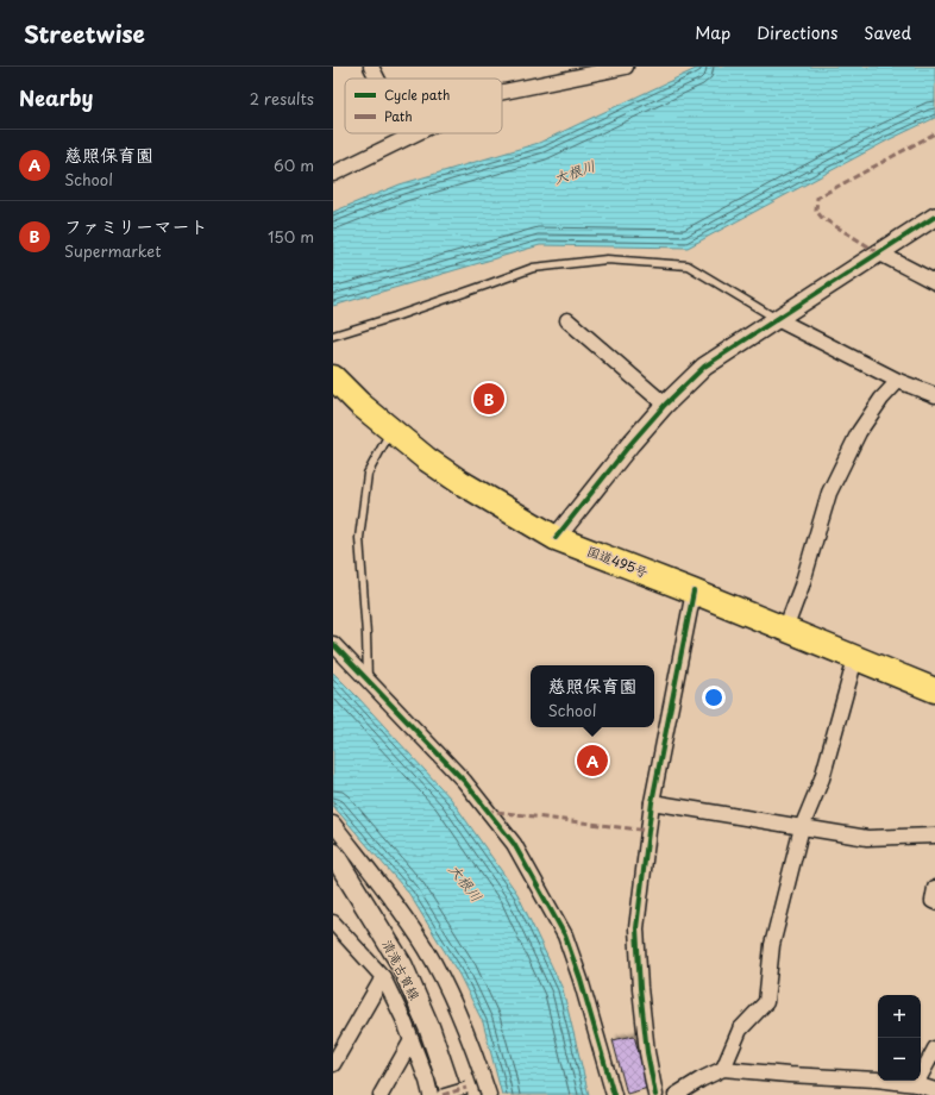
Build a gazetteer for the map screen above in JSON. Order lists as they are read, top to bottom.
{
  "streets": {
    "highway": ["国道495号"],
    "main road": ["清滝古賀線"]
  },
  "water": ["大根川"],
  "legend": ["Cycle path", "Path"],
  "page": {
    "header": "Streetwise",
    "nav": ["Map", "Directions", "Saved"],
    "heading": ["Nearby", "2 results"],
    "list": [
      {
        "mark": "A",
        "name": "慈照保育園",
        "note": "School",
        "value": "60 m"
      },
      {
        "mark": "B",
        "name": "ファミリーマート",
        "note": "Supermarket",
        "value": "150 m"
      }
    ],
    "pins": ["B", "A"],
    "popup": ["慈照保育園", "School"],
    "map_buttons": ["+", "−"]
  }
}
